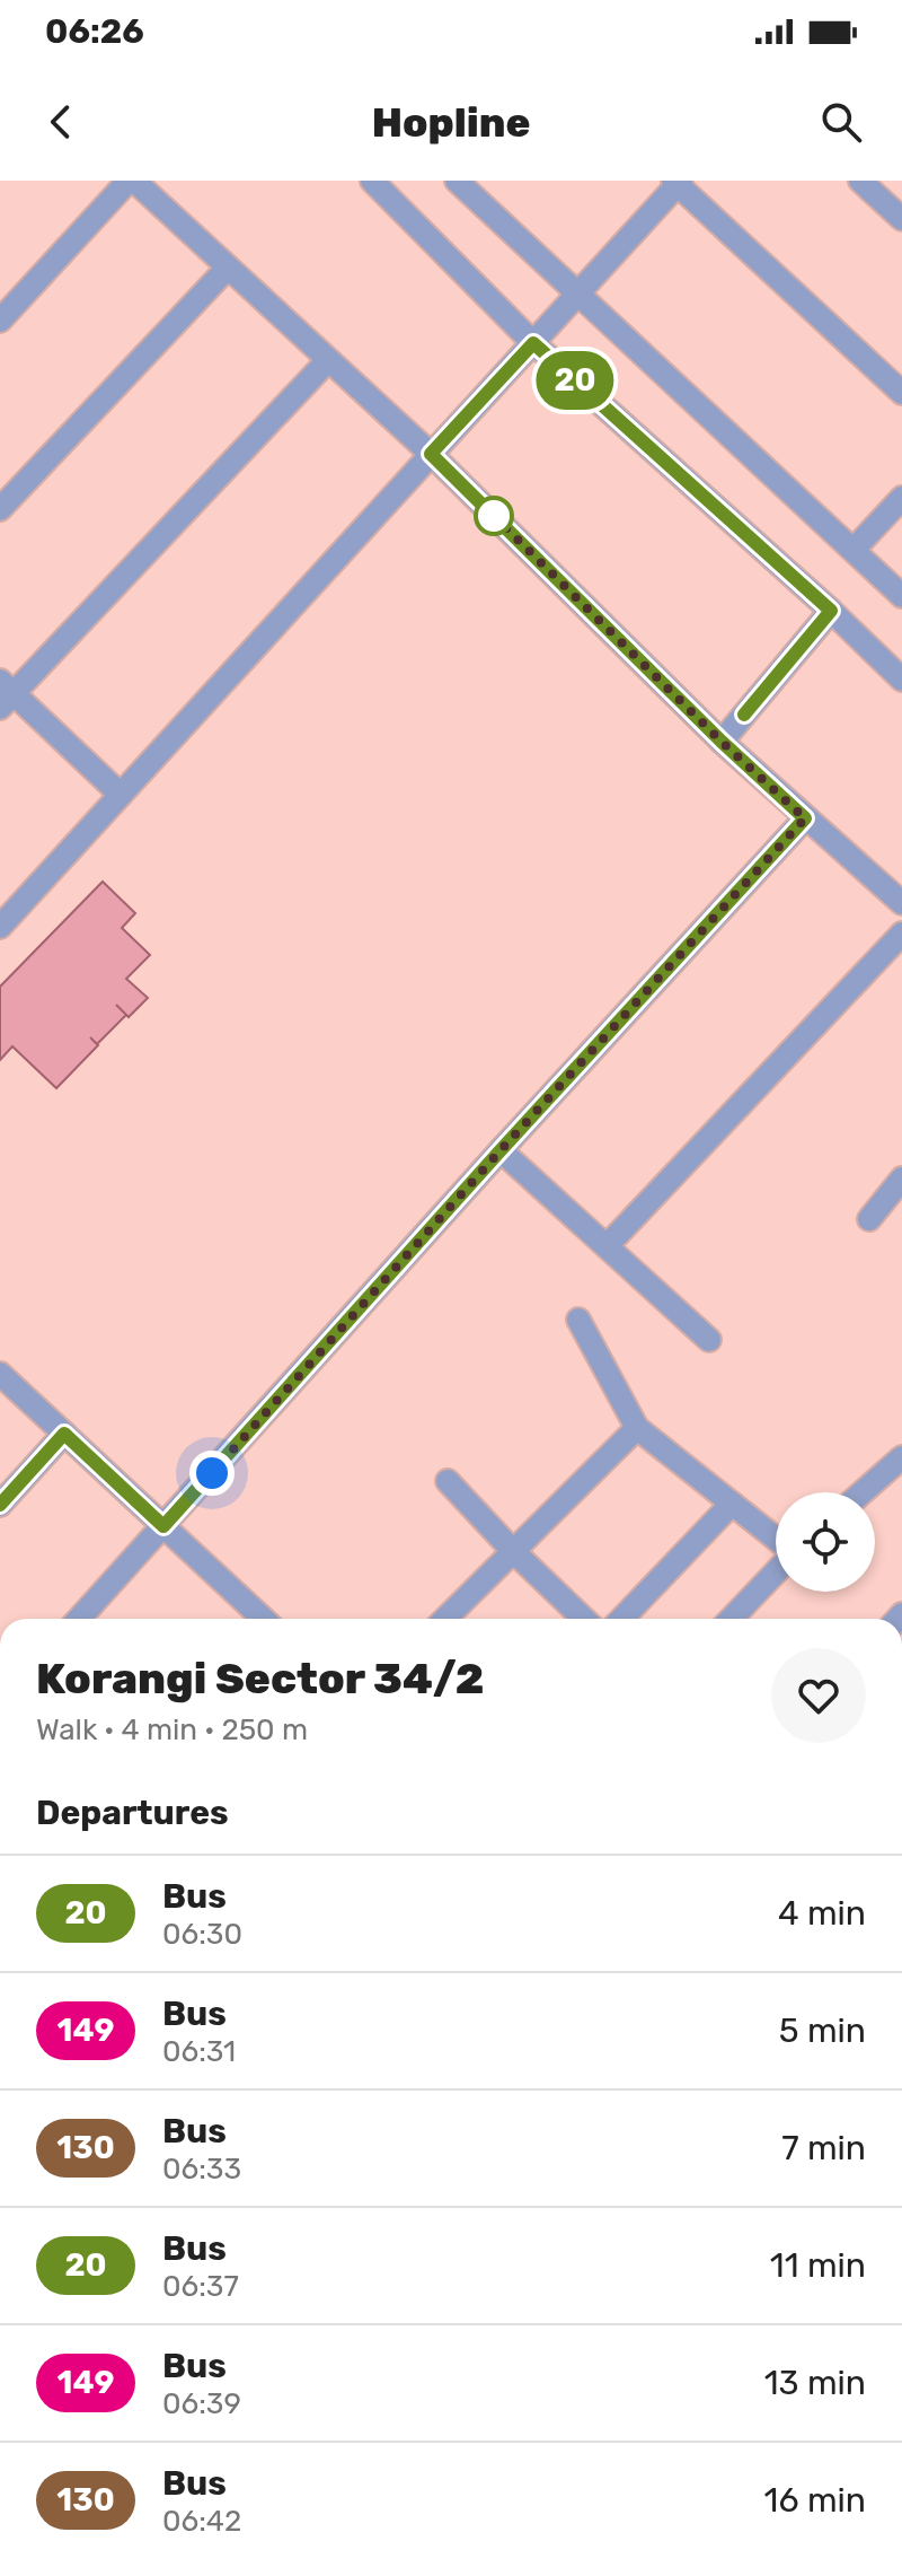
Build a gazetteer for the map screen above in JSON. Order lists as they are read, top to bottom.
{
  "lines": ["bus line 20"],
  "page": {
    "status": "06:26",
    "header": "Hopline",
    "on_map": "20",
    "heading": [
      ["Korangi Sector 34/2", "Walk · 4 min · 250 m"],
      "Departures"
    ],
    "list": [
      {
        "mark": "20",
        "name": "Bus",
        "note": "06:30",
        "value": "4 min"
      },
      {
        "mark": "149",
        "name": "Bus",
        "note": "06:31",
        "value": "5 min"
      },
      {
        "mark": "130",
        "name": "Bus",
        "note": "06:33",
        "value": "7 min"
      },
      {
        "mark": "20",
        "name": "Bus",
        "note": "06:37",
        "value": "11 min"
      },
      {
        "mark": "149",
        "name": "Bus",
        "note": "06:39",
        "value": "13 min"
      },
      {
        "mark": "130",
        "name": "Bus",
        "note": "06:42",
        "value": "16 min"
      }
    ]
  }
}
